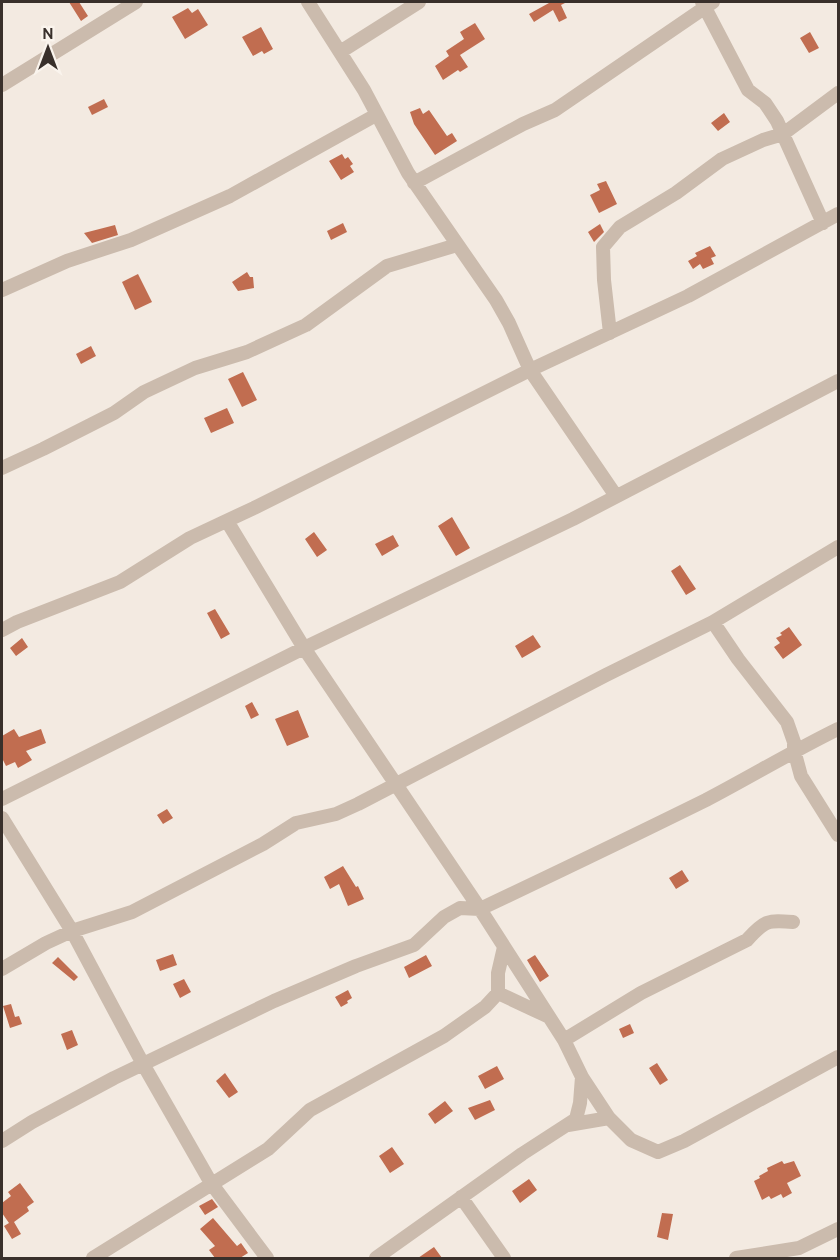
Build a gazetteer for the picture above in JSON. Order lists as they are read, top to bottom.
{
  "north": "top"
}
